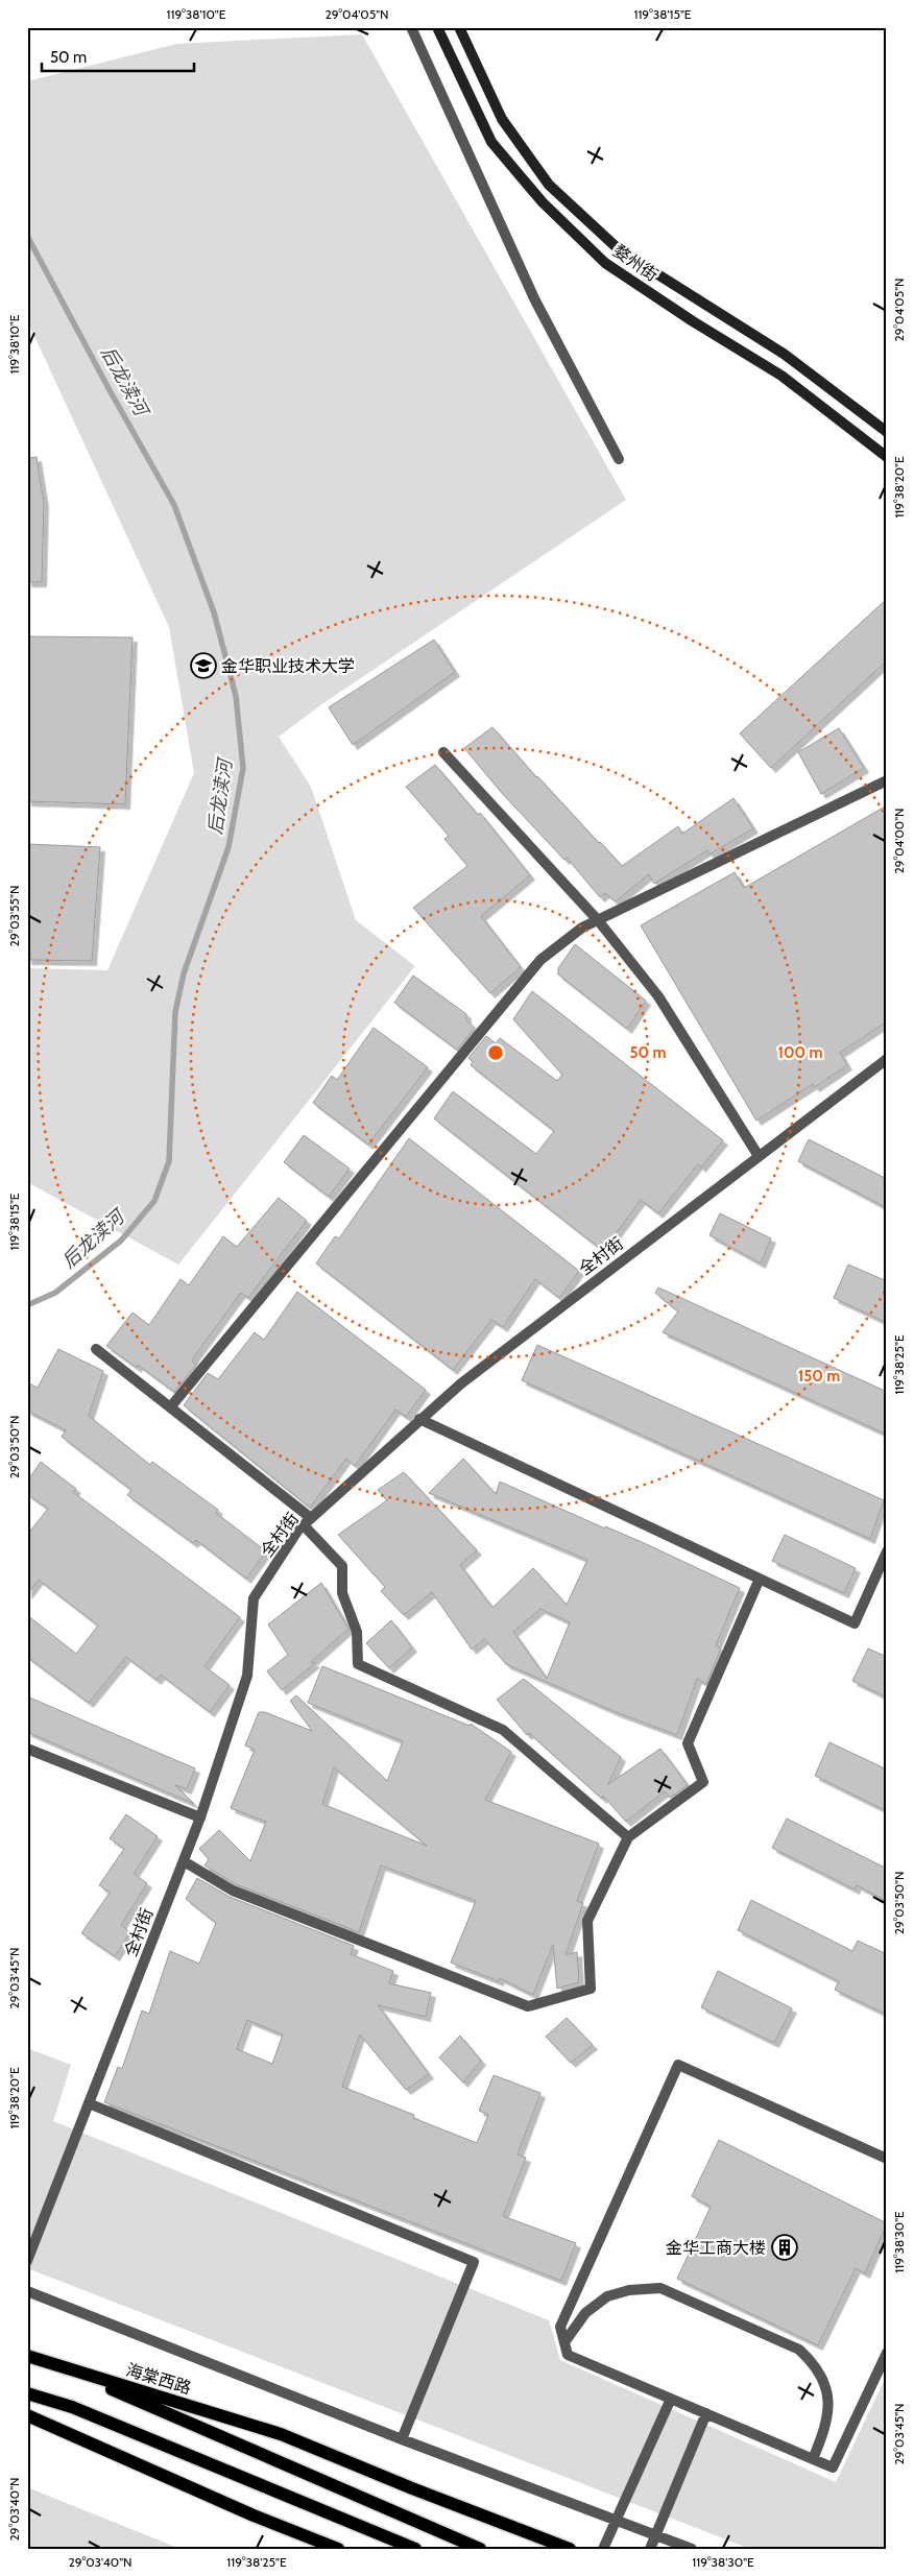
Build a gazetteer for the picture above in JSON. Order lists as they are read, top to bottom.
{
  "streets": {
    "main road": ["婺州街", "海棠西路"],
    "street": ["全村街"]
  },
  "water": ["后龙渎河"],
  "places": {
    "school or university": ["金华职业技术大学"],
    "building": ["金华工商大楼"]
  },
  "scale_bar": "50 m",
  "coordinates": [
    "119°38'10\"E",
    "29°04'05\"N",
    "119°38'15\"E",
    "119°38'20\"E",
    "29°04'00\"N",
    "29°03'55\"N",
    "119°38'25\"E",
    "29°03'50\"N",
    "29°03'45\"N",
    "119°38'30\"E",
    "29°03'40\"N"
  ],
  "rings": ["50 m", "100 m", "150 m"]
}
